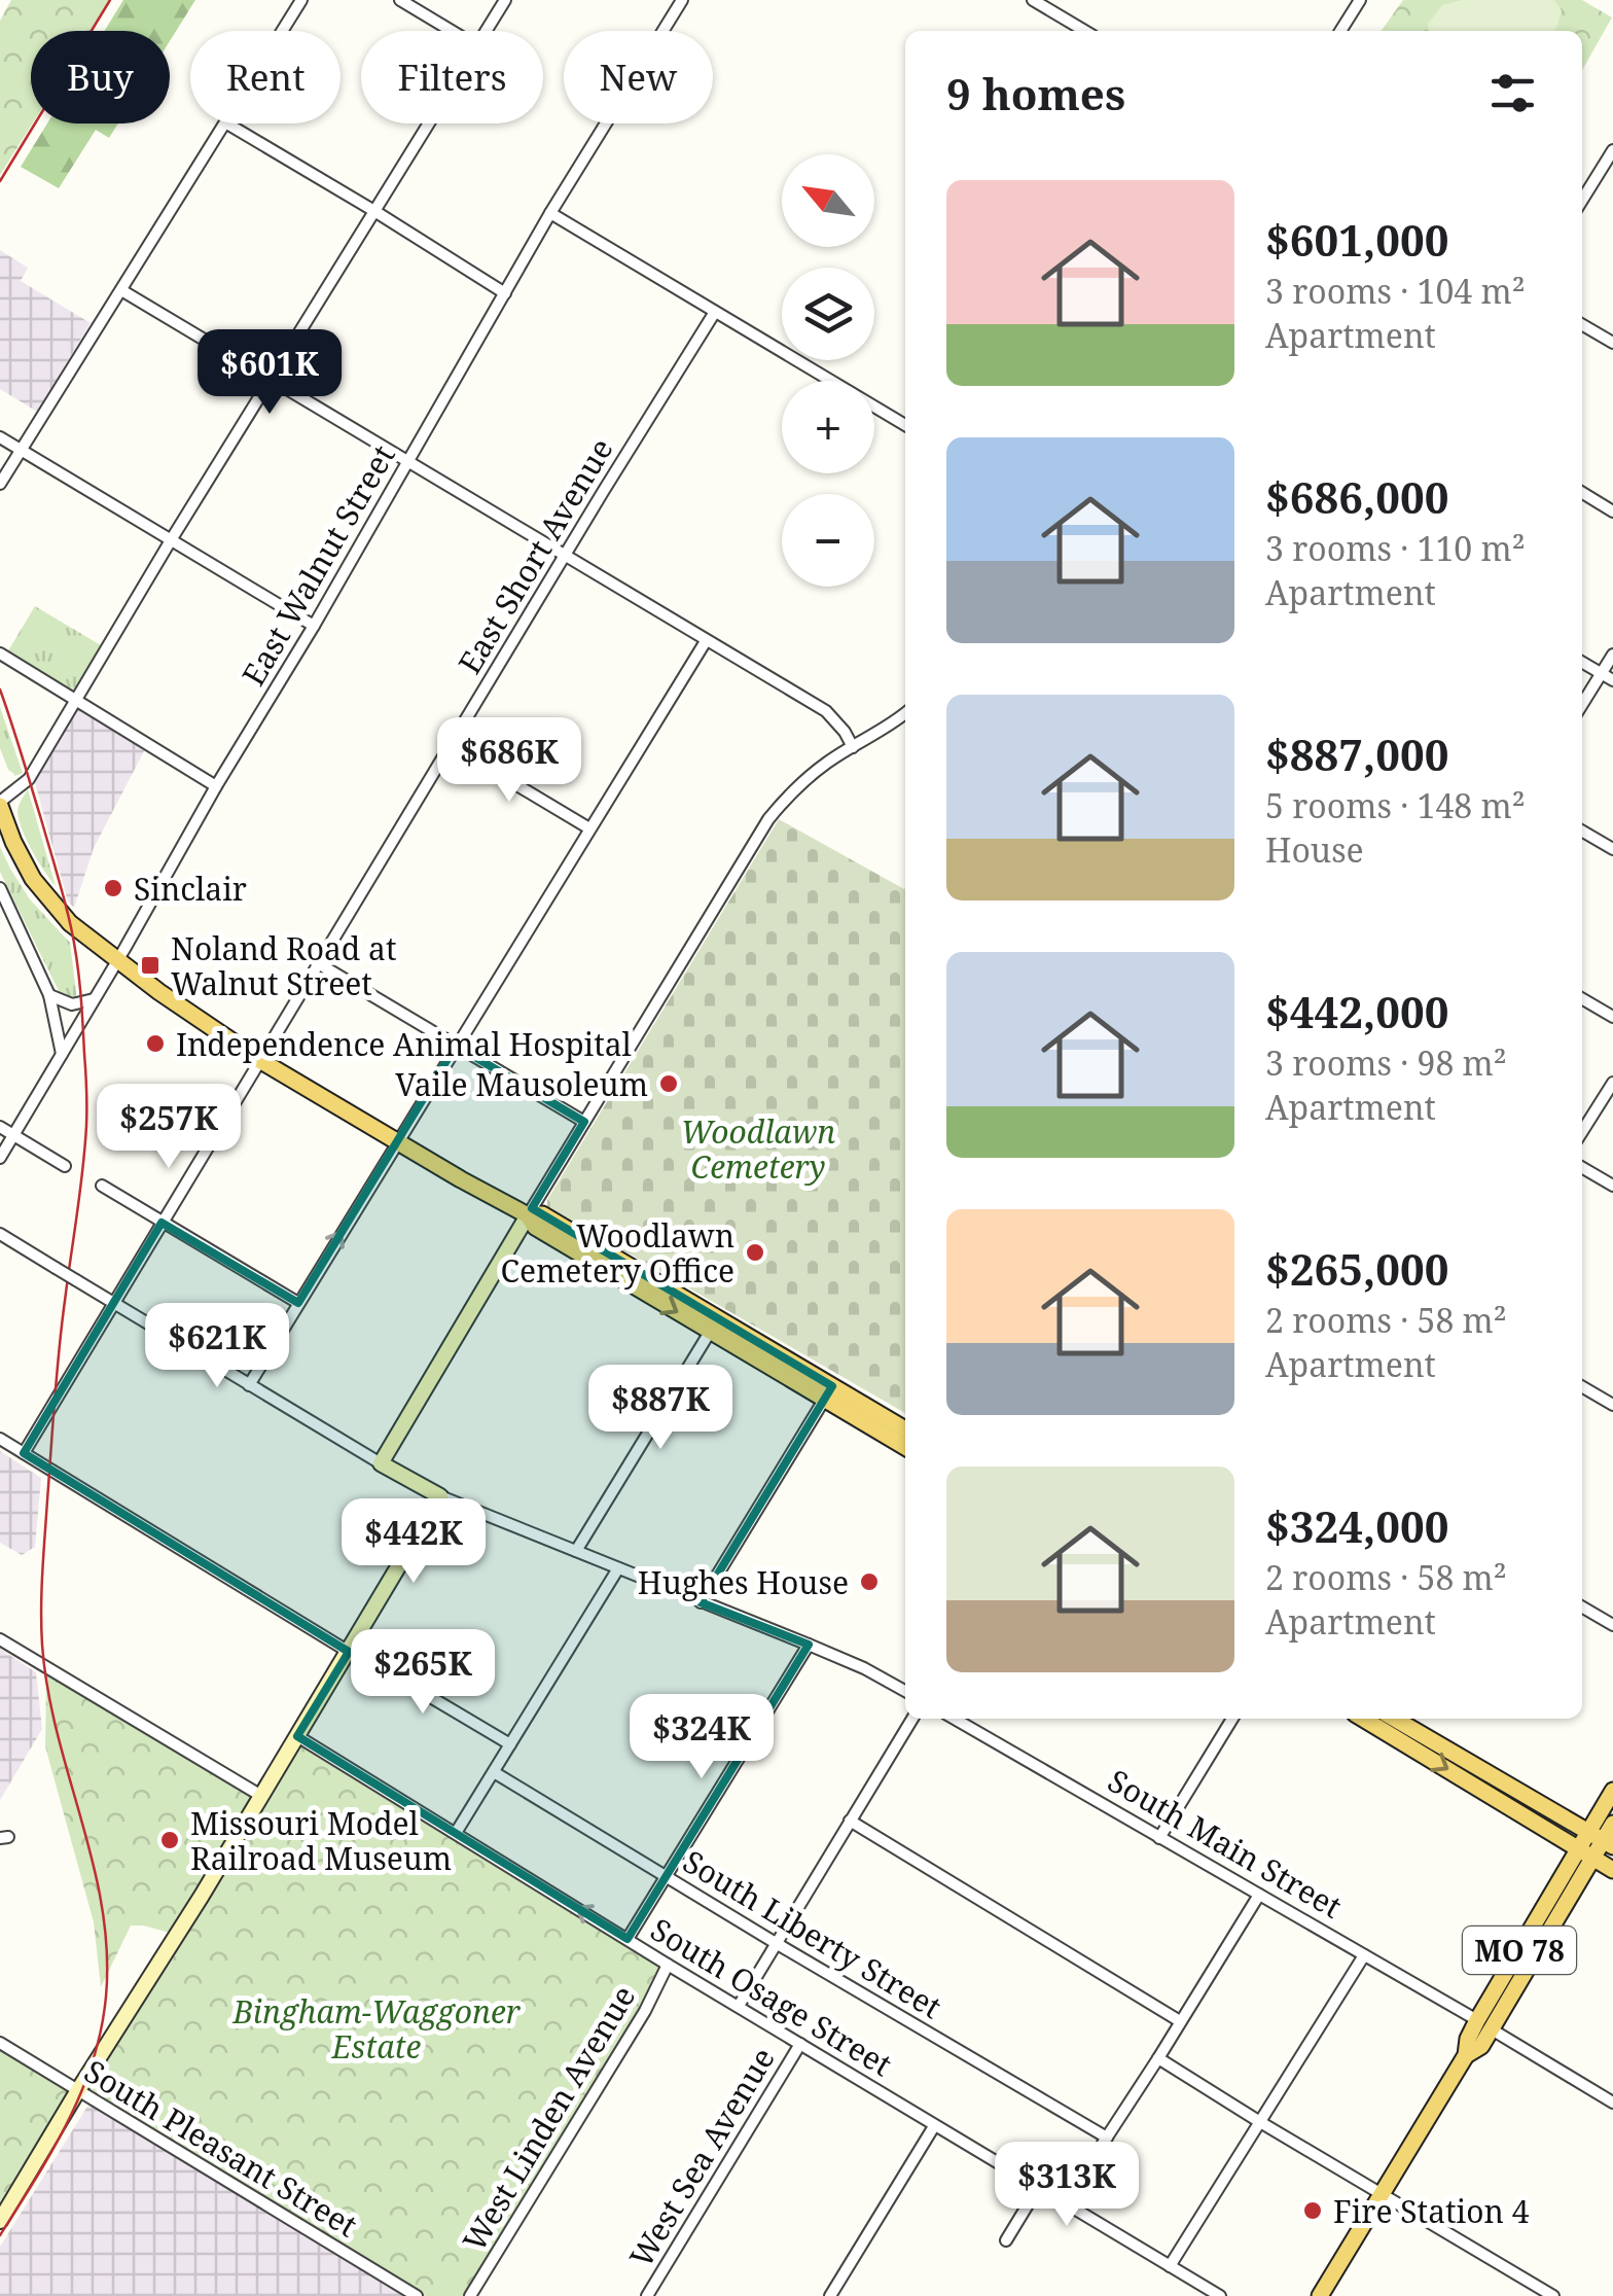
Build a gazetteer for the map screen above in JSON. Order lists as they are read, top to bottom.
{
  "streets": {
    "main road": ["MO 78"],
    "street": [
      "East Short Avenue",
      "East Walnut Street",
      "South Main Street",
      "South Liberty Street",
      "South Osage Street",
      "West Linden Avenue",
      "South Pleasant Street",
      "West Sea Avenue"
    ]
  },
  "crossings": [
    ["South Main Street", "MO 78"],
    ["South Liberty Street", "West Linden Avenue"],
    ["South Liberty Street", "West Sea Avenue"],
    ["South Osage Street", "West Linden Avenue"],
    ["South Osage Street", "West Sea Avenue"]
  ],
  "parks": ["Woodlawn Cemetery", "Bingham-Waggoner Estate"],
  "places": {
    "other": [
      "Sinclair",
      "Independence Animal Hospital",
      "Vaile Mausoleum",
      "Woodlawn Cemetery Office",
      "Hughes House",
      "Missouri Model Railroad Museum",
      "Fire Station 4"
    ],
    "transit": ["Noland Road at Walnut Street"]
  },
  "north": "top left",
  "page": {
    "chip": [
      "Buy",
      "Rent",
      "Filters",
      "New"
    ],
    "heading": "9 homes",
    "map_buttons": ["+", "−"],
    "list": [
      {
        "name": "$601,000",
        "note": "3 rooms · 104 m² · Apartment"
      },
      {
        "name": "$686,000",
        "note": "3 rooms · 110 m² · Apartment"
      },
      {
        "name": "$887,000",
        "note": "5 rooms · 148 m² · House"
      },
      {
        "name": "$442,000",
        "note": "3 rooms · 98 m² · Apartment"
      },
      {
        "name": "$265,000",
        "note": "2 rooms · 58 m² · Apartment"
      },
      {
        "name": "$324,000",
        "note": "2 rooms · 58 m² · Apartment"
      }
    ],
    "price": [
      "$601K",
      "$686K",
      "$257K",
      "$621K",
      "$887K",
      "$442K",
      "$265K",
      "$324K",
      "$313K"
    ]
  }
}
